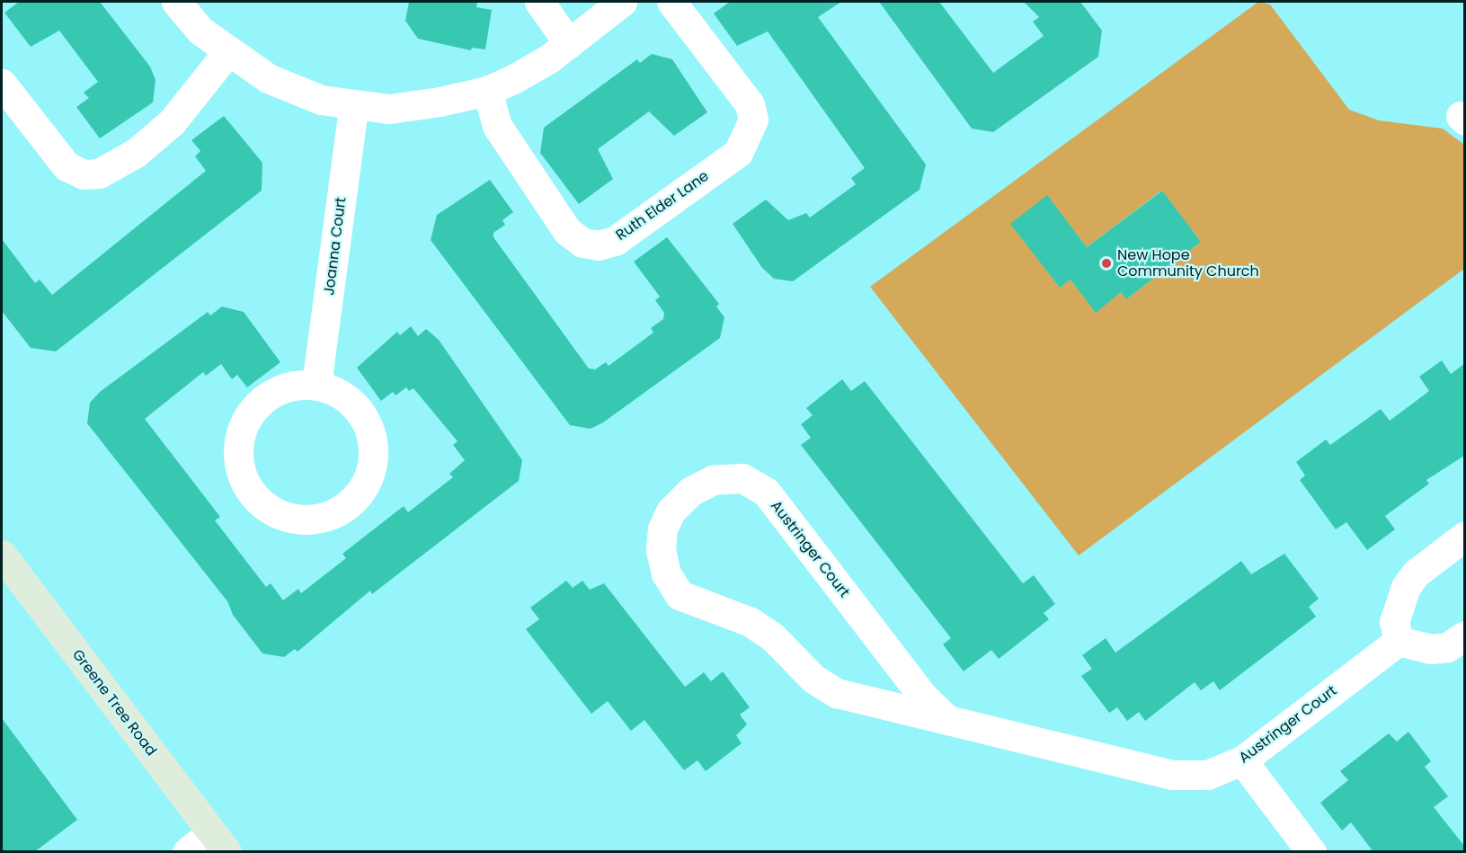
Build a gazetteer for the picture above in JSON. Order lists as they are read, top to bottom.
{
  "streets": {
    "street": [
      "Ruth Elder Lane",
      "Joanna Court",
      "Austringer Court",
      "Greene Tree Road"
    ]
  },
  "places": ["New Hope Community Church"]
}
